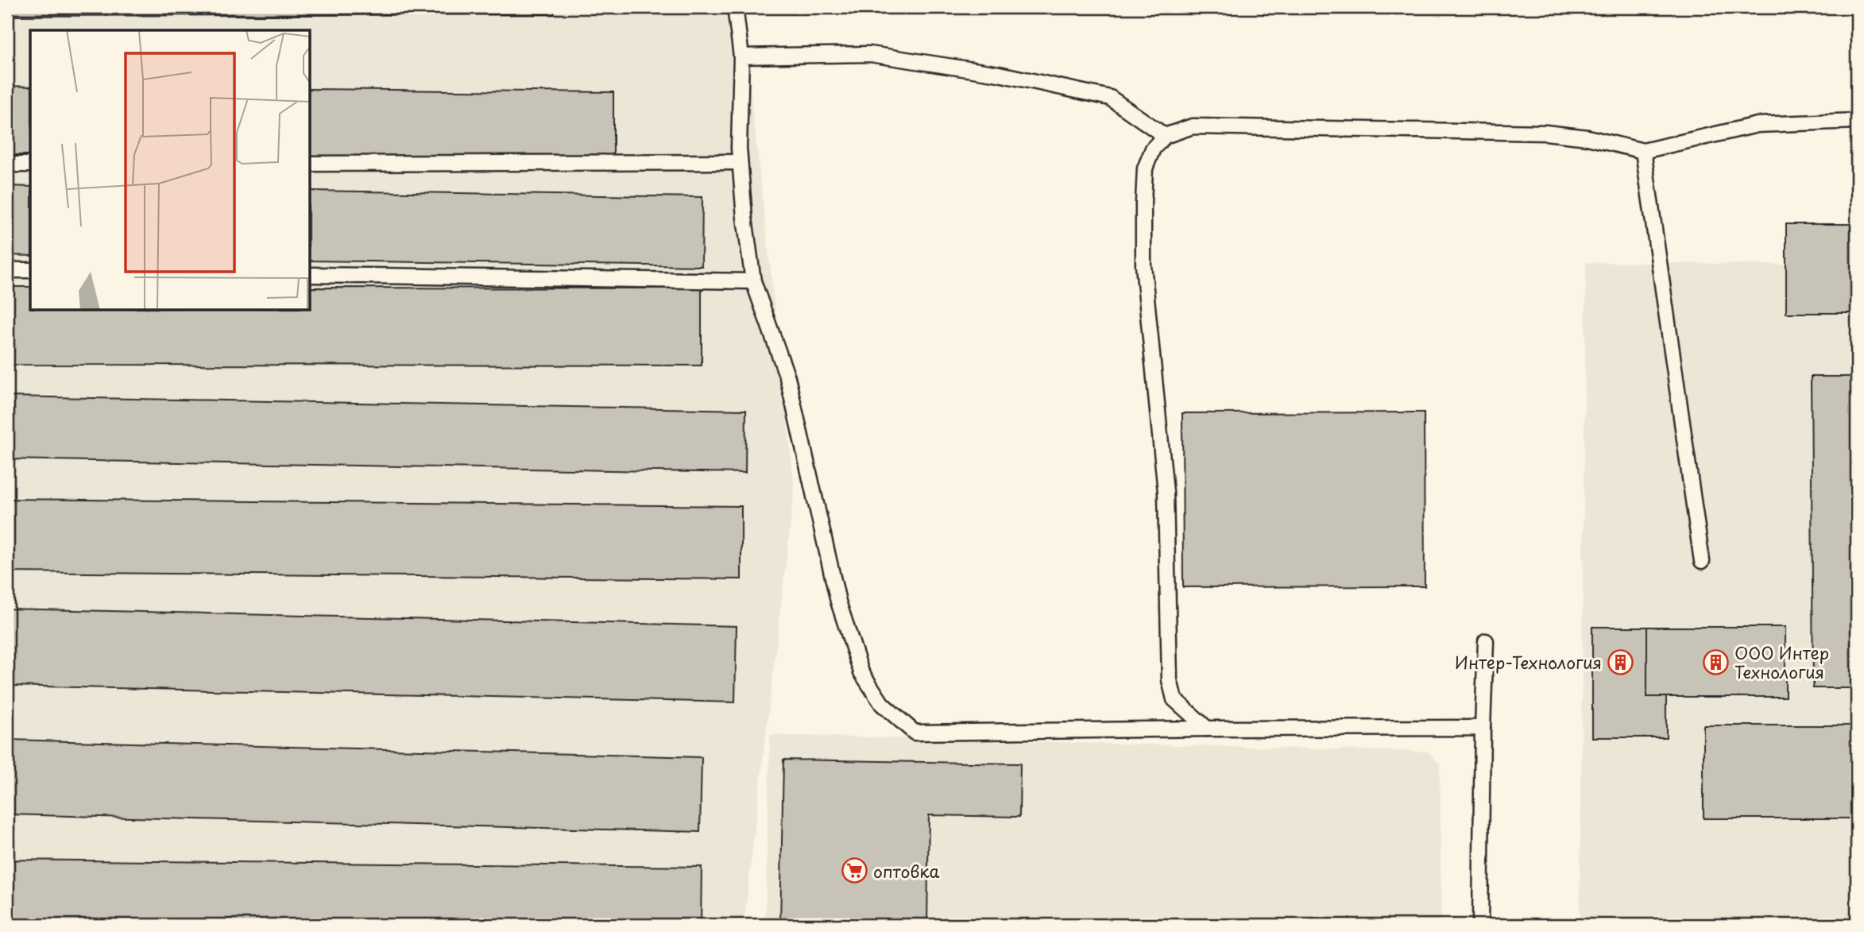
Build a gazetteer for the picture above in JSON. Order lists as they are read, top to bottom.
{
  "places": {
    "building": ["Интер-Технология", "ООО Интер Технология"],
    "supermarket": ["оптовка"]
  }
}
